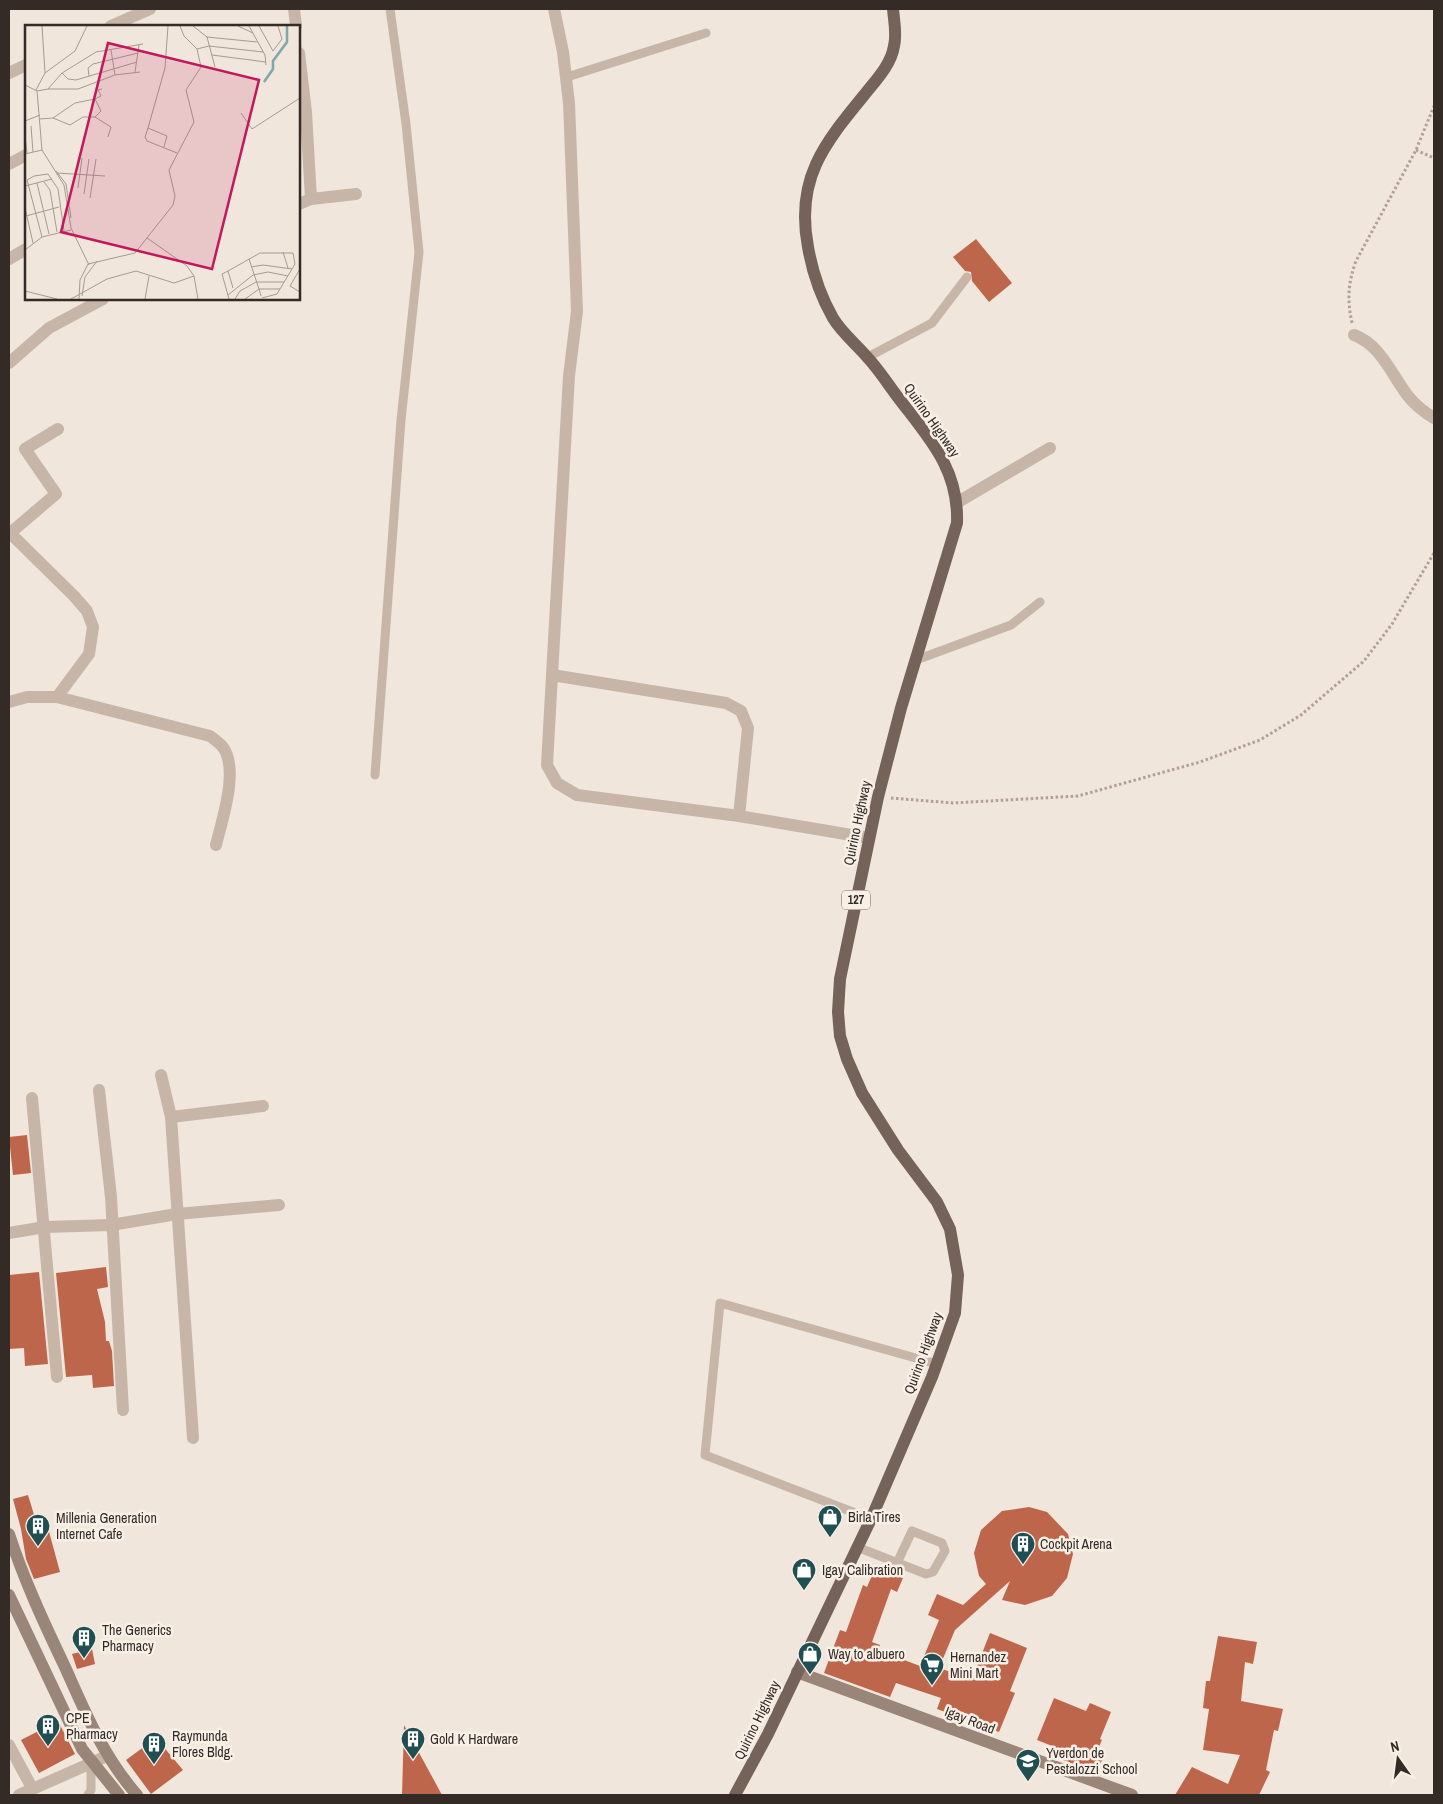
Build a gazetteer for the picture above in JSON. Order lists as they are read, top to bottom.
{
  "streets": {
    "main road": ["Quirino Highway", "127"],
    "street": ["Igay Road"]
  },
  "crossings": [
    ["Quirino Highway", "Igay Road"]
  ],
  "places": {
    "shop": ["Birla Tires", "Igay Calibration", "Way to albuero"],
    "building": [
      "Millenia Generation Internet Cafe",
      "Cockpit Arena",
      "The Generics Pharmacy",
      "CPE Pharmacy",
      "Gold K Hardware",
      "Raymunda Flores Bldg."
    ],
    "supermarket": ["Hernandez Mini Mart"],
    "school or university": ["Yverdon de Pestalozzi School"]
  },
  "north": "top"
}
